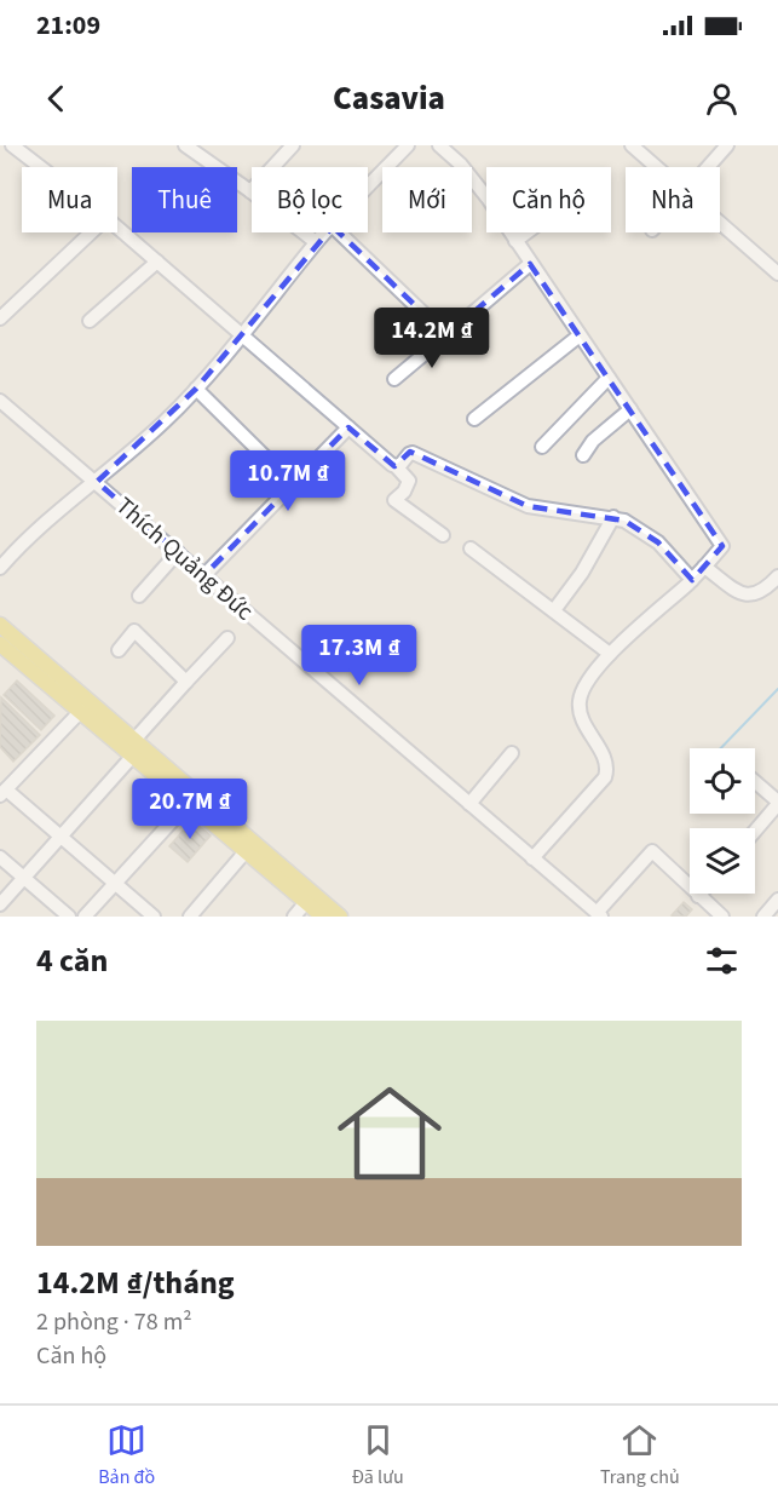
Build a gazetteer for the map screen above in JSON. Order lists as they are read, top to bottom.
{
  "streets": {
    "street": ["Thích Quảng Đức"]
  },
  "page": {
    "status": "21:09",
    "header": "Casavia",
    "chip": [
      "Mua",
      "Thuê",
      "Bộ lọc",
      "Mới",
      "Căn hộ",
      "Nhà"
    ],
    "price": [
      "14.2M ₫",
      "10.7M ₫",
      "17.3M ₫",
      "20.7M ₫"
    ],
    "heading": "4 căn",
    "list": [
      {
        "name": "14.2M ₫/tháng",
        "note": "2 phòng · 78 m² · Căn hộ"
      }
    ],
    "tabs": ["Bản đồ", "Đã lưu", "Trang chủ"]
  }
}
